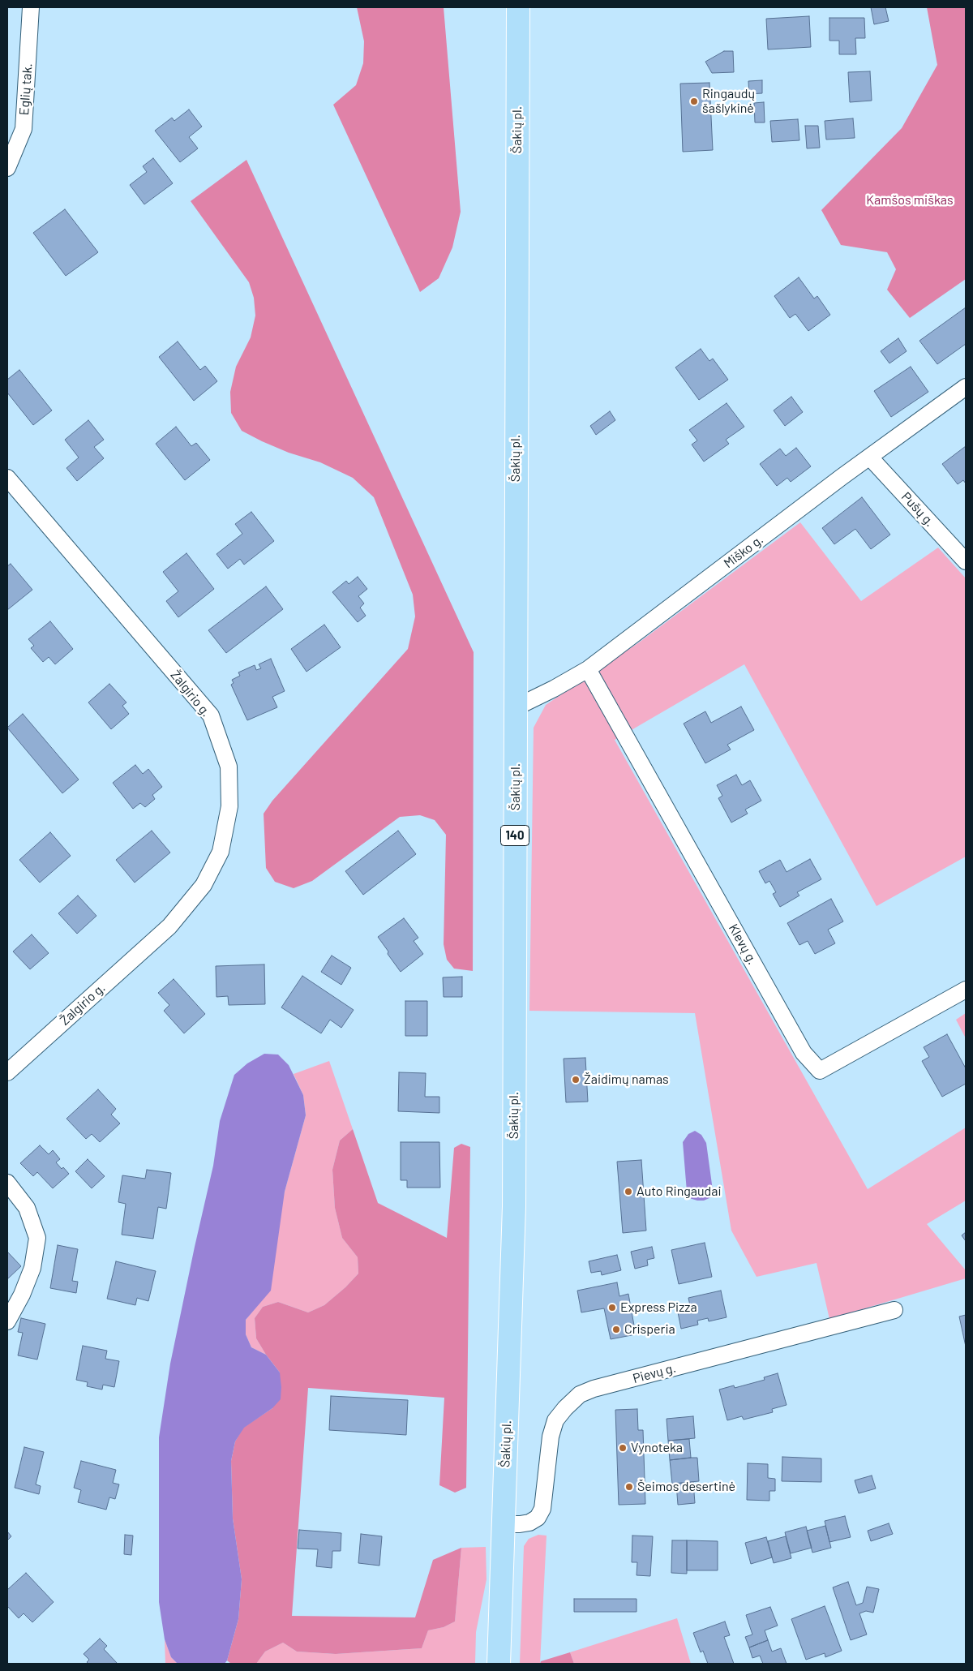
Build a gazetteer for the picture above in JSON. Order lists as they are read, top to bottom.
{
  "streets": {
    "main road": ["Šakių pl.", "140"],
    "street": [
      "Eglių tak.",
      "Pušų g.",
      "Miško g.",
      "Žalgirio g.",
      "Klevų g.",
      "Pievų g."
    ]
  },
  "crossings": [
    ["Šakių pl.", "Miško g."],
    ["Šakių pl.", "Pievų g."],
    ["Pušų g.", "Miško g."],
    ["Miško g.", "Klevų g."]
  ],
  "parks": ["Kamšos miškas"],
  "places": [
    "Ringaudų šašlykinė",
    "Žaidimų namas",
    "Auto Ringaudai",
    "Express Pizza",
    "Crisperia",
    "Vynoteka",
    "Šeimos desertinė"
  ]
}
